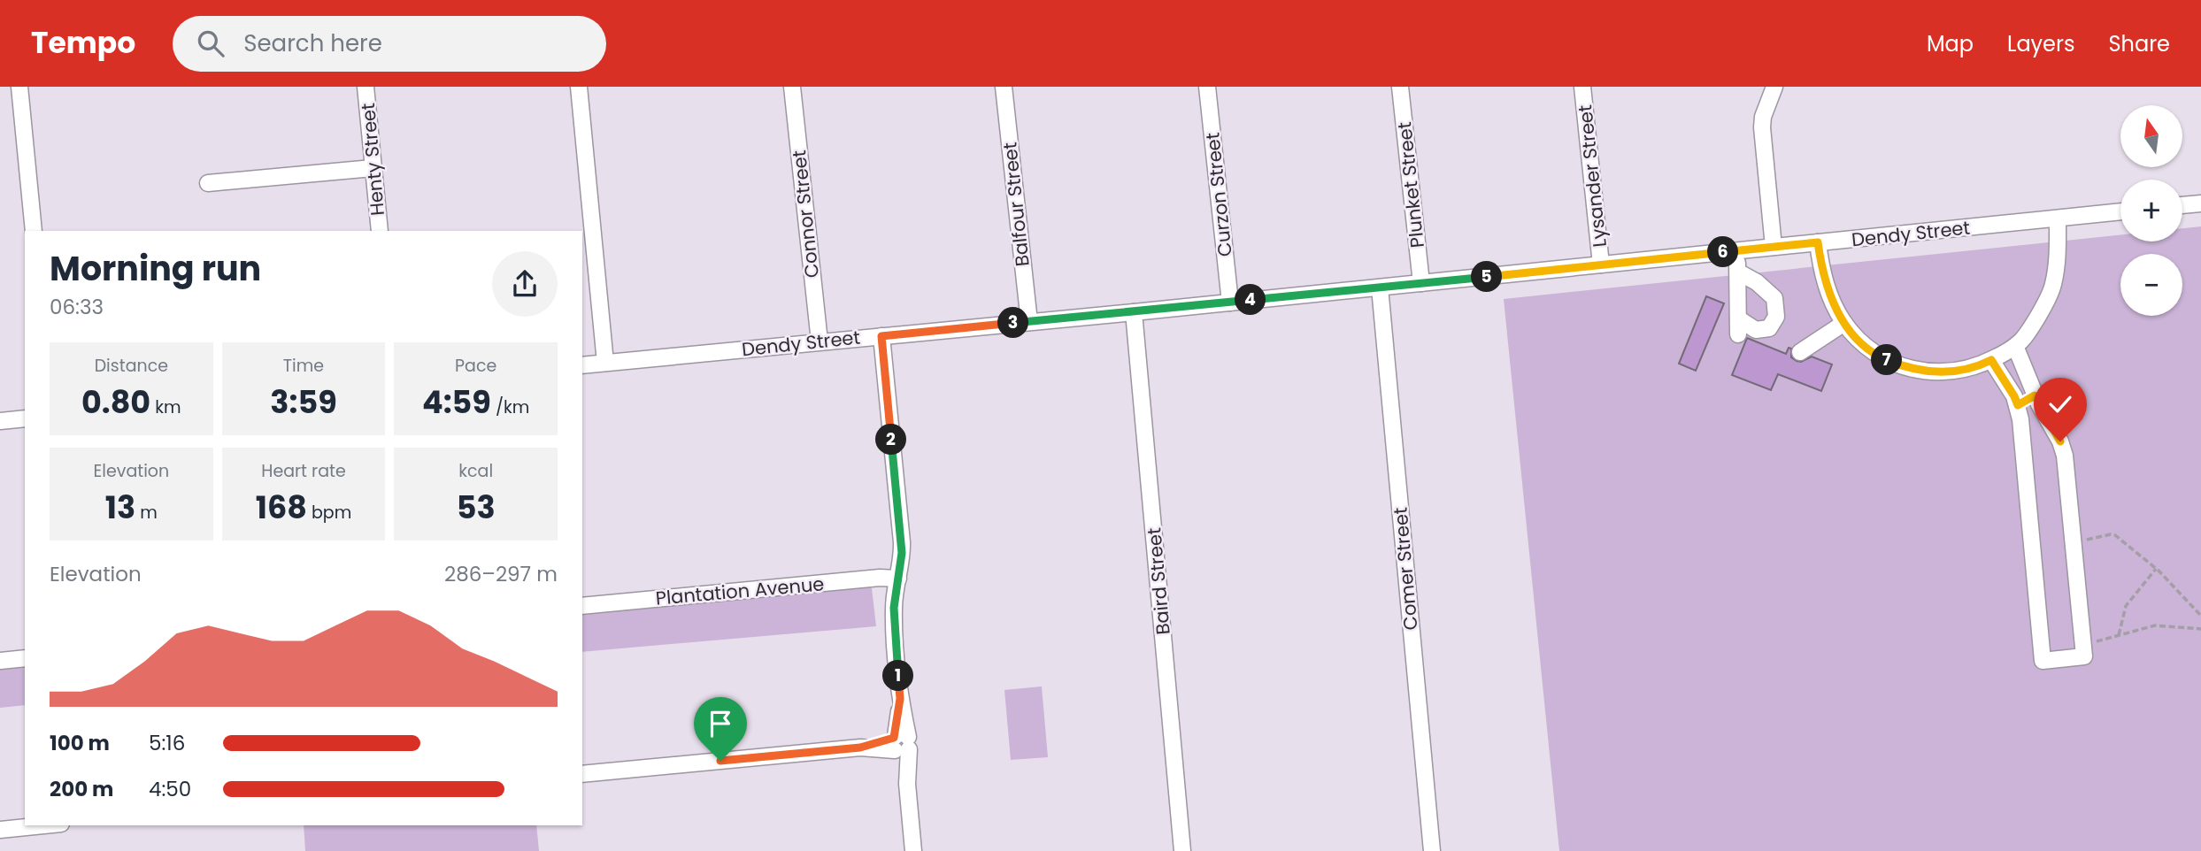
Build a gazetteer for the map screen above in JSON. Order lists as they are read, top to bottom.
{
  "streets": {
    "street": [
      "Henty Street",
      "Lysander Street",
      "Plunket Street",
      "Curzon Street",
      "Balfour Street",
      "Connor Street",
      "Dendy Street",
      "Comer Street",
      "Baird Street",
      "Plantation Avenue"
    ]
  },
  "crossings": [
    ["Lysander Street", "Dendy Street"],
    ["Plunket Street", "Dendy Street"],
    ["Curzon Street", "Dendy Street"],
    ["Balfour Street", "Dendy Street"],
    ["Connor Street", "Dendy Street"],
    ["Dendy Street", "Comer Street"],
    ["Dendy Street", "Baird Street"]
  ],
  "north": "top",
  "page": {
    "header": "Tempo",
    "search": "Search here",
    "nav": ["Map", "Layers", "Share"],
    "map_buttons": ["+", "−"],
    "heading": ["Morning run", "06:33"],
    "pins": [
      "6",
      "5",
      "4",
      "3",
      "7",
      "2",
      "1"
    ],
    "stats": [
      ["Distance", "0.80 km"],
      ["Time", "3:59"],
      ["Pace", "4:59 /km"],
      ["Elevation", "13 m"],
      ["Heart rate", "168 bpm"],
      ["kcal", "53"]
    ],
    "chart": ["Elevation", "286–297 m"],
    "list": [
      {
        "name": "100 m",
        "note": "5:16"
      },
      {
        "name": "200 m",
        "note": "4:50"
      }
    ]
  }
}
